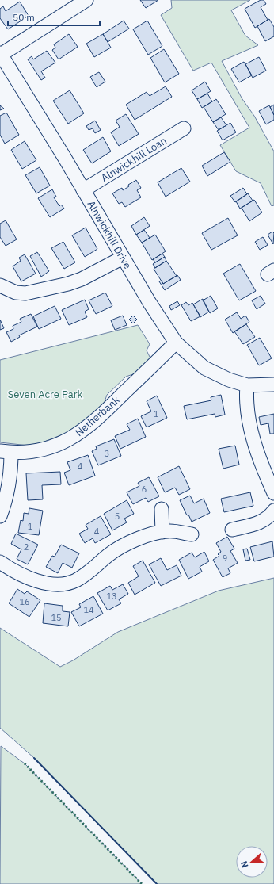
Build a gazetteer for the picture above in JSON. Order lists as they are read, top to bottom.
{
  "streets": {
    "street": ["Alnwickhill Loan", "Alnwickhill Drive", "Netherbank"]
  },
  "crossings": [
    ["Alnwickhill Loan", "Alnwickhill Drive"],
    ["Alnwickhill Drive", "Netherbank"]
  ],
  "parks": ["Seven Acre Park"],
  "house_numbers": [
    "1",
    "3",
    "4",
    "6",
    "5",
    "1",
    "4",
    "2",
    "9",
    "13",
    "16",
    "14",
    "15"
  ],
  "scale_bar": "50 m",
  "north": "left"
}
